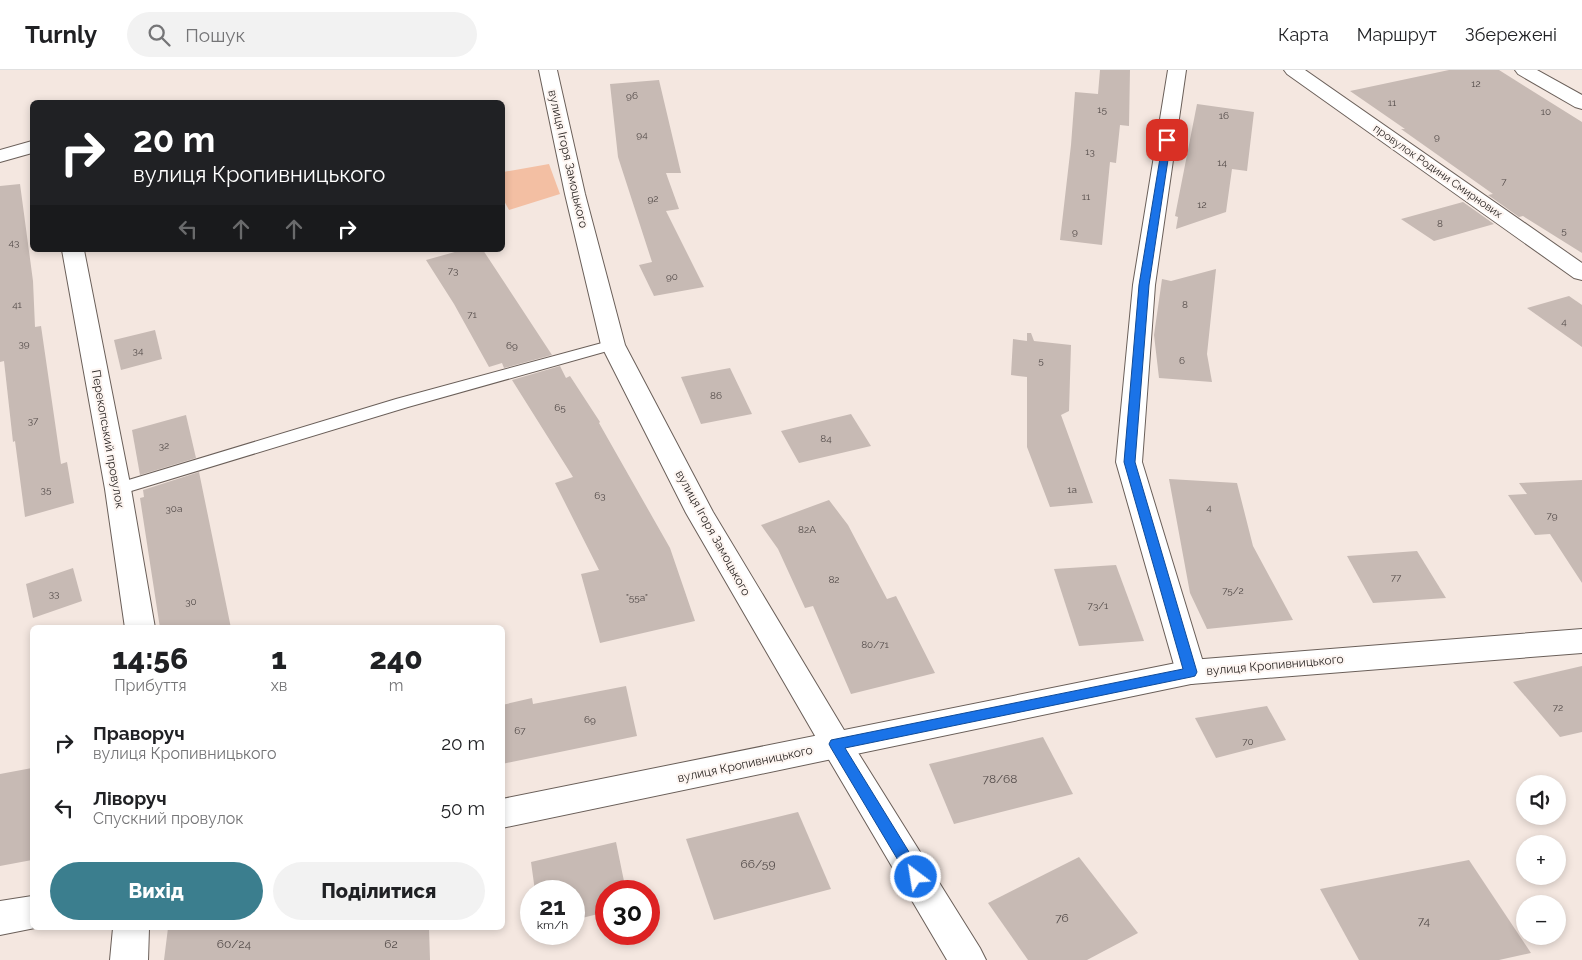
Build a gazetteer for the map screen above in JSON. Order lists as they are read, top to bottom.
{
  "streets": {
    "street": [
      "вулиця Ігоря Замоцького",
      "провулок Родини Смирнових",
      "Перекопський провулок",
      "вулиця Кропивницького"
    ]
  },
  "crossings": [
    ["вулиця Ігоря Замоцького", "вулиця Кропивницького"]
  ],
  "house_numbers": [
    "12",
    "96",
    "11",
    "15",
    "10",
    "16",
    "94",
    "9",
    "13",
    "14",
    "7",
    "11",
    "92",
    "12",
    "8",
    "5",
    "9",
    "43",
    "73",
    "90",
    "41",
    "8",
    "71",
    "4",
    "39",
    "69",
    "34",
    "5",
    "6",
    "86",
    "65",
    "37",
    "84",
    "32",
    "35",
    "1а",
    "63",
    "4",
    "30а",
    "79",
    "82А",
    "77",
    "82",
    "75/2",
    "33",
    "\"55а\"",
    "30",
    "73/1",
    "80/71",
    "72",
    "69",
    "67",
    "70",
    "78/68",
    "66/59",
    "76",
    "74",
    "60/24",
    "62"
  ],
  "page": {
    "header": "Turnly",
    "search": "Пошук",
    "nav": ["Карта", "Маршрут", "Збережені"],
    "turn": ["20 m", "вулиця Кропивницького"],
    "eta": [
      "14:56",
      "Прибуття",
      "1",
      "хв",
      "240",
      "m"
    ],
    "list": [
      {
        "name": "Праворуч",
        "note": "вулиця Кропивницького",
        "value": "20 m"
      },
      {
        "name": "Ліворуч",
        "note": "Спускний провулок",
        "value": "50 m"
      }
    ],
    "map_buttons": ["+", "−"],
    "buttons": ["Вихід", "Поділитися"],
    "speed": "21 km/h",
    "limit": "30"
  }
}
